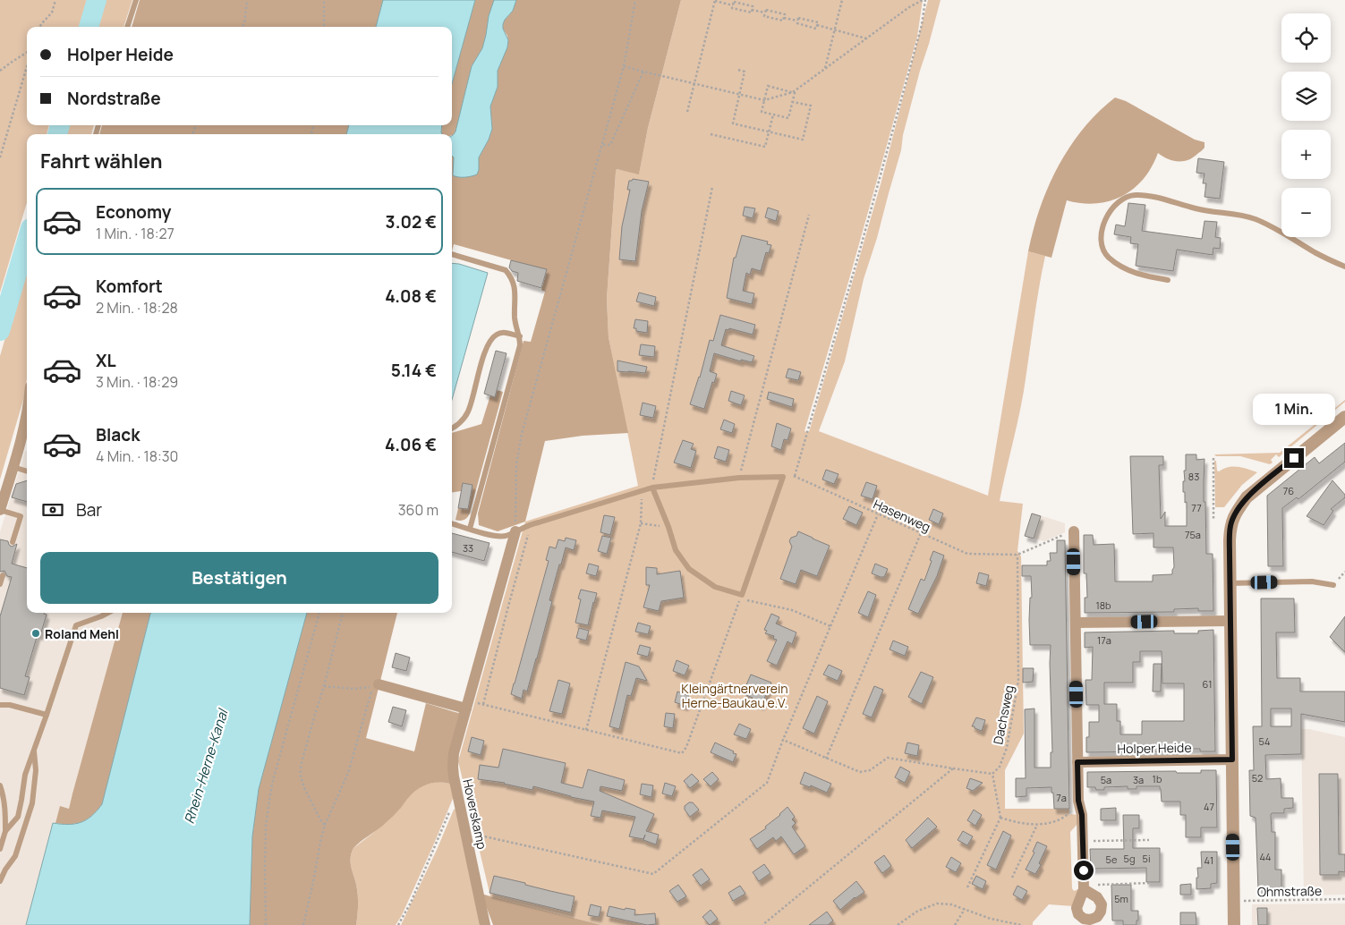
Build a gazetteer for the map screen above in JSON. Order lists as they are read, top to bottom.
{
  "streets": {
    "street": ["Holper Heide", "Hoverskamp"],
    "path": ["Hasenweg", "Dachsweg", "Ohmstraße"]
  },
  "crossings": [
    ["Hasenweg", "Dachsweg"]
  ],
  "water": ["Rhein-Herne-Kanal"],
  "parks": ["Kleingärtnerverein Herne-Baukau e.V."],
  "places": ["Roland Mehl"],
  "house_numbers": [
    "83",
    "76",
    "77",
    "75a",
    "33",
    "18b",
    "17a",
    "61",
    "54",
    "52",
    "1b",
    "5a",
    "3a",
    "7a",
    "47",
    "44",
    "5g",
    "5i",
    "5e",
    "41",
    "5m"
  ],
  "page": {
    "map_buttons": ["+", "−"],
    "banner": ["Holper Heide", "Nordstraße"],
    "heading": "Fahrt wählen",
    "list": [
      {
        "name": "Economy",
        "note": "1 Min. · 18:27",
        "value": "3.02 €"
      },
      {
        "name": "Komfort",
        "note": "2 Min. · 18:28",
        "value": "4.08 €"
      },
      {
        "name": "XL",
        "note": "3 Min. · 18:29",
        "value": "5.14 €"
      },
      {
        "name": "Black",
        "note": "4 Min. · 18:30",
        "value": "4.06 €"
      }
    ],
    "bubble": "1 Min.",
    "pay": ["Bar", "360 m"],
    "buttons": "Bestätigen"
  }
}
